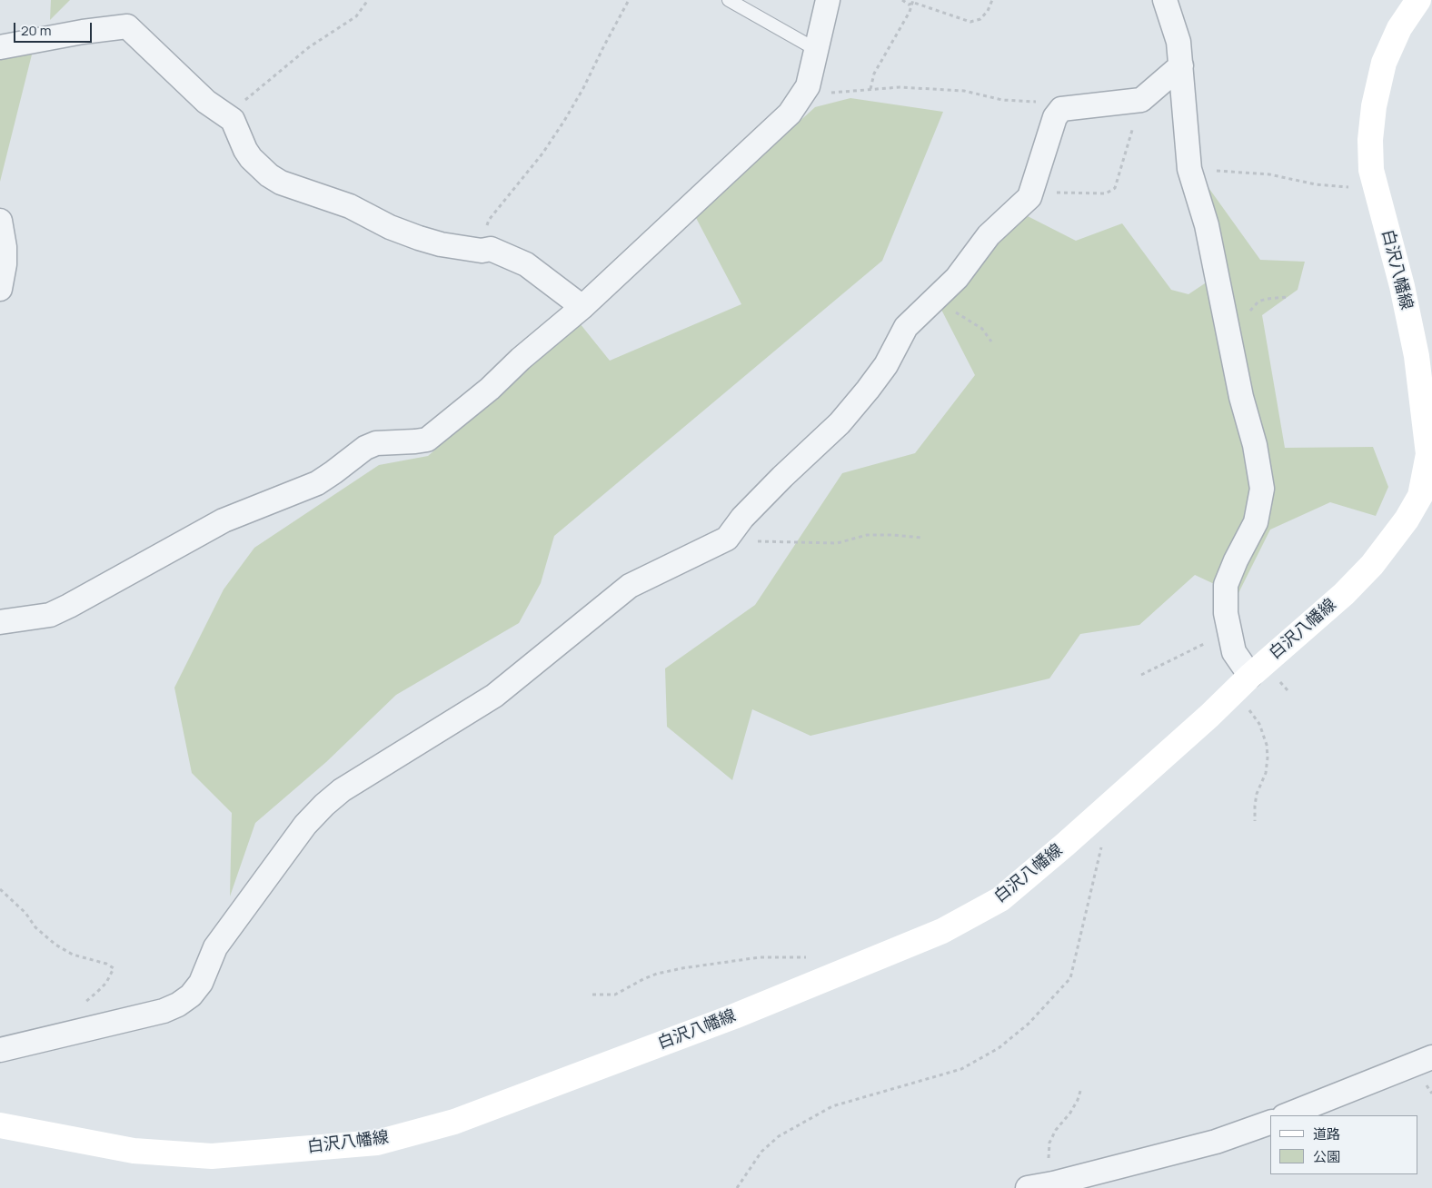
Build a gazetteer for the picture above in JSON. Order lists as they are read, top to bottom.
{
  "streets": {
    "main road": ["白沢八幡線"]
  },
  "legend": ["道路", "公園"],
  "scale_bar": "20 m"
}
